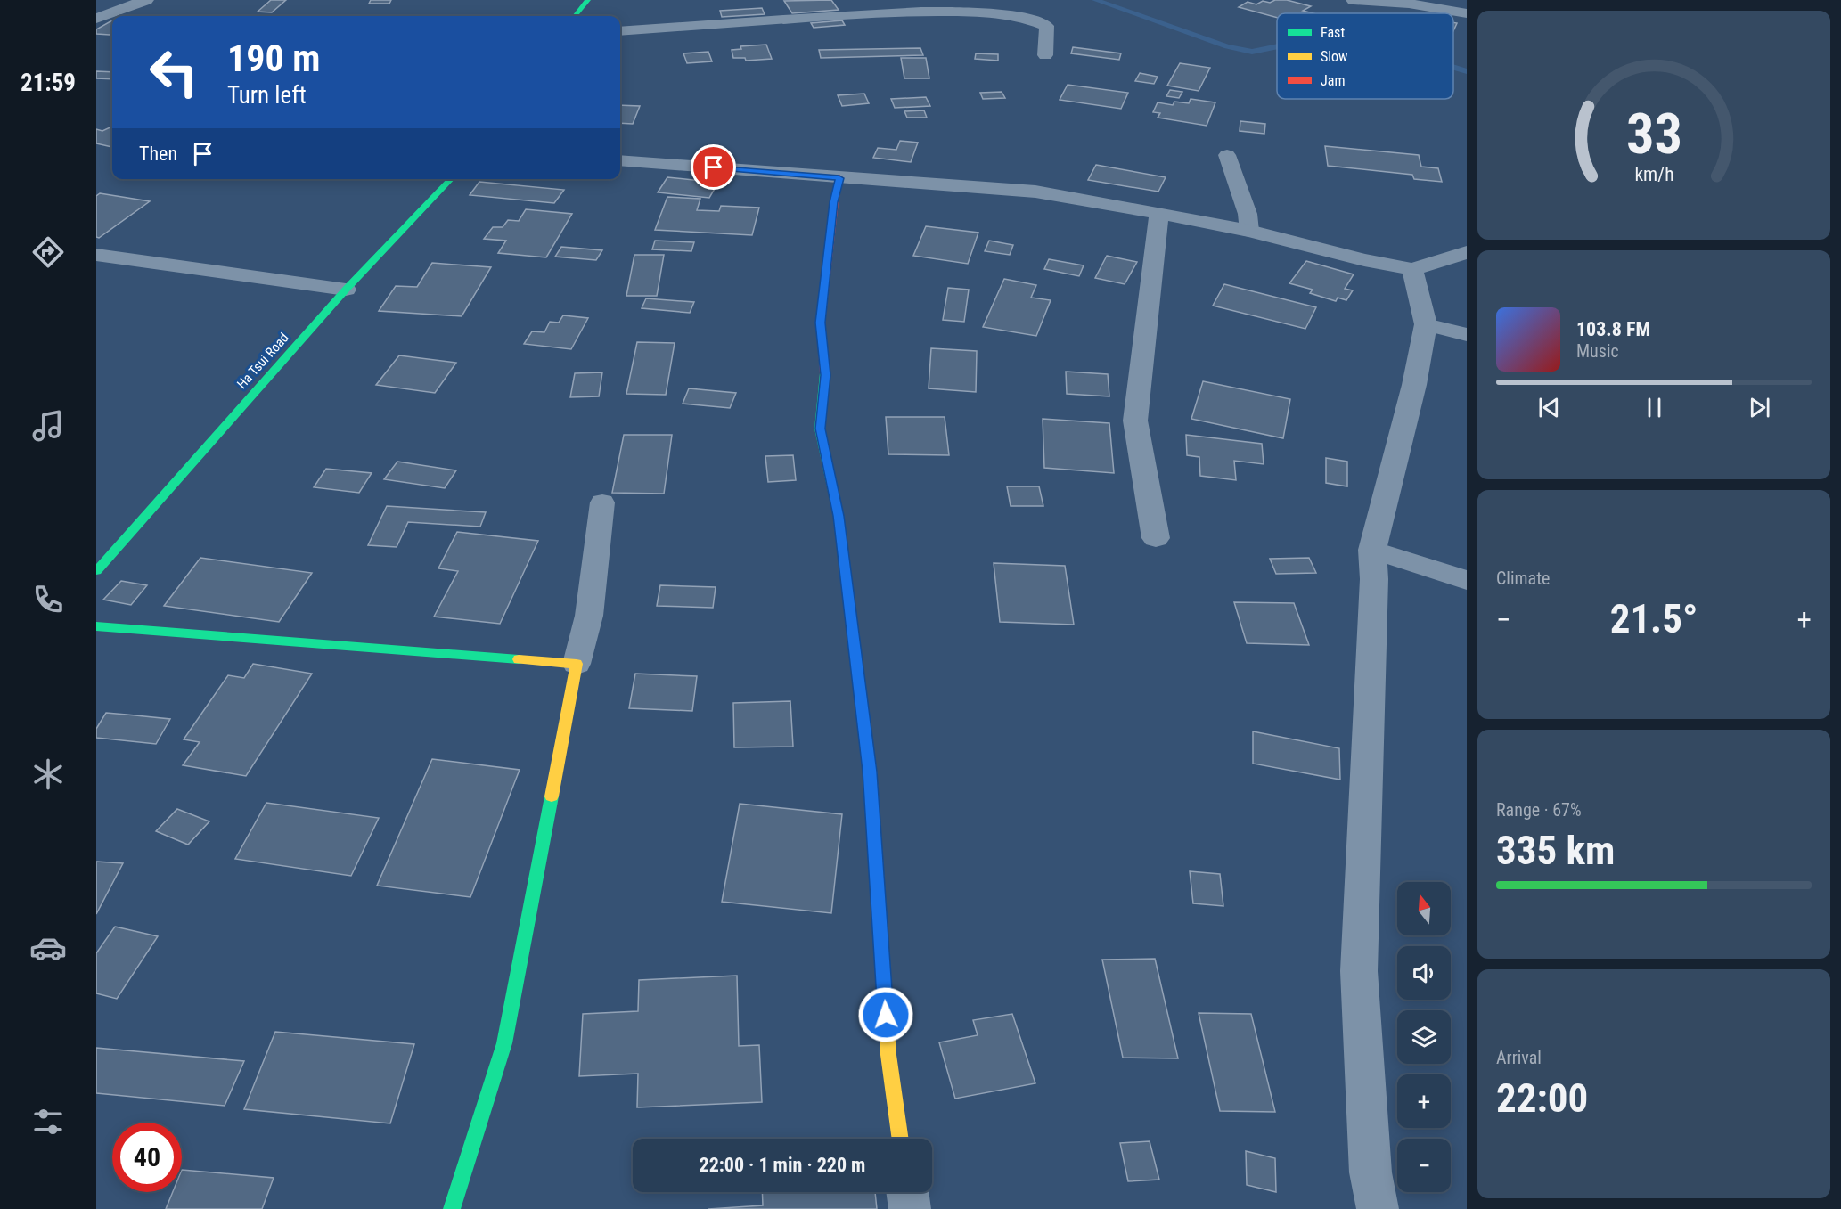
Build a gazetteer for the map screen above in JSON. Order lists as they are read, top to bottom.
{
  "streets": {
    "street": ["Ha Tsui Road"]
  },
  "legend": ["Fast", "Slow", "Jam"],
  "north": "top",
  "page": {
    "tabs": "21:59",
    "turn": ["190 m", "Turn left"],
    "then": "Then",
    "song": ["103.8 FM", "Music"],
    "tile": [
      "Climate",
      ["Range · 67%", "335 km"],
      ["Arrival", "22:00"]
    ],
    "heat": ["−", "21.5°", "+"],
    "map_buttons": ["+", "−"],
    "limit": "40",
    "trip": "22:00 · 1 min · 220 m",
    "gauge": ["33", "km/h"]
  }
}
